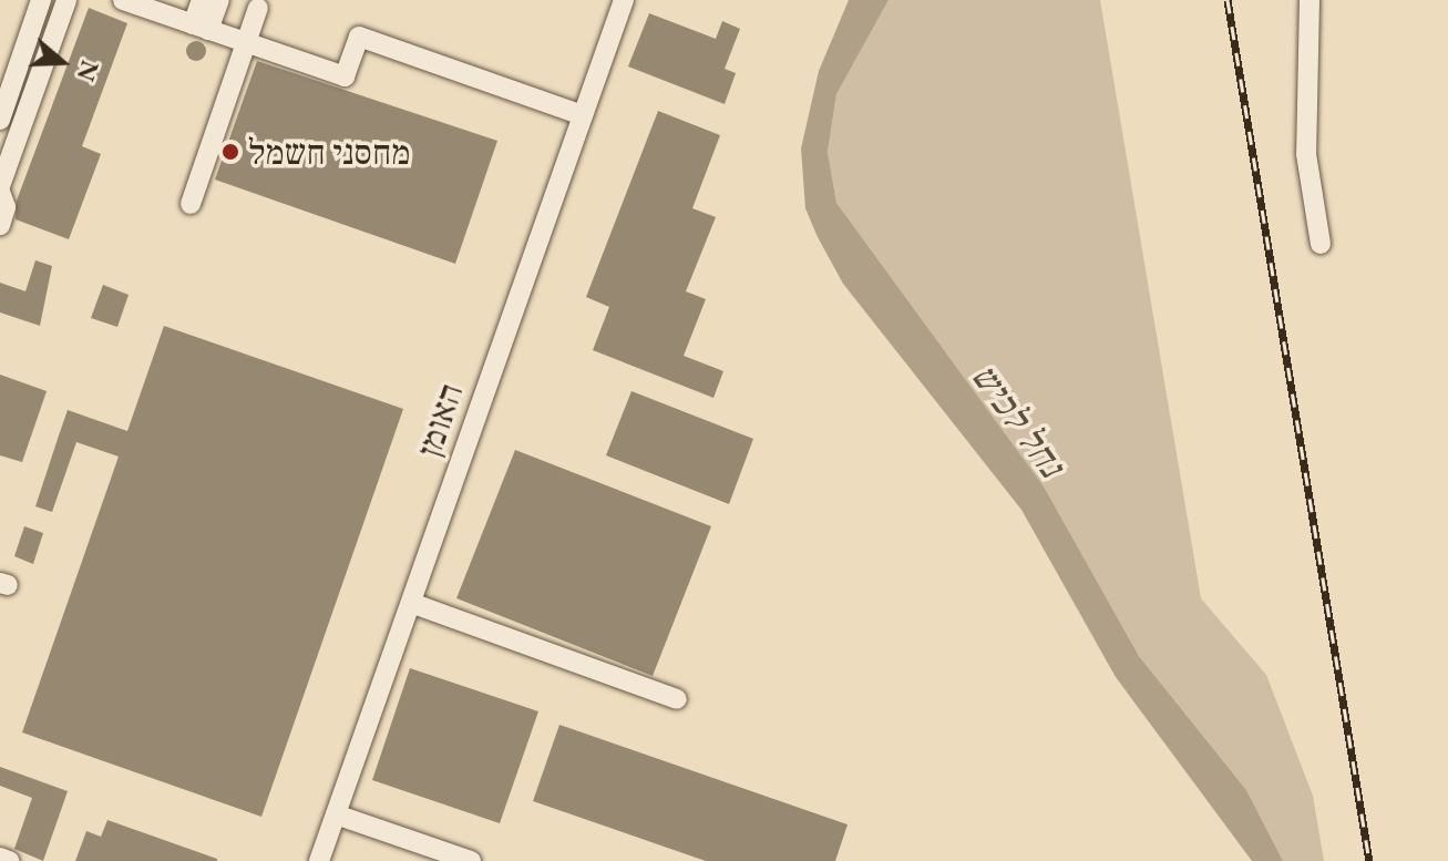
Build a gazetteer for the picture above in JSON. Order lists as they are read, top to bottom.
{
  "streets": {
    "street": ["האומן"]
  },
  "water": ["נחל לכיש"],
  "places": ["מחסני חשמל"],
  "north": "right"
}
